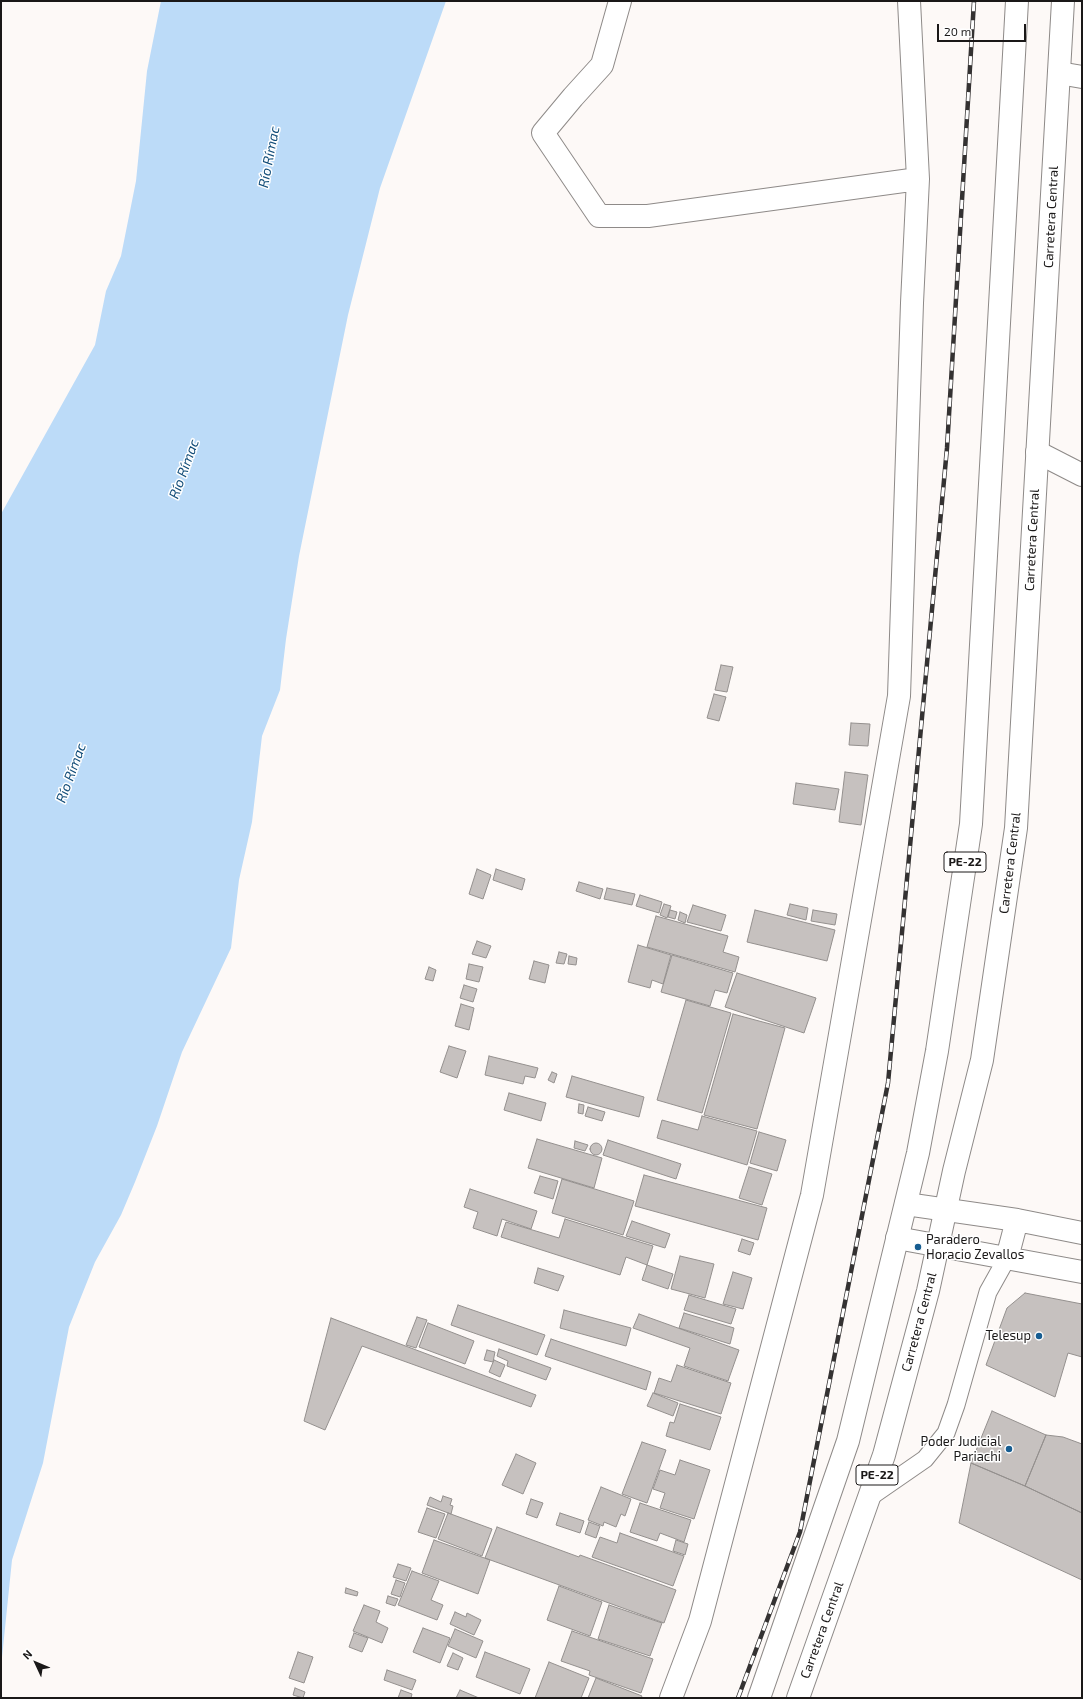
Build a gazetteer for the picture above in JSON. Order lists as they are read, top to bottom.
{
  "streets": {
    "main road": ["Carretera Central", "PE-22"]
  },
  "water": ["Río Rímac"],
  "places": ["Paradero Horacio Zevallos", "Telesup", "Poder Judicial Pariachi"],
  "scale_bar": "20 m",
  "north": "top left"
}
